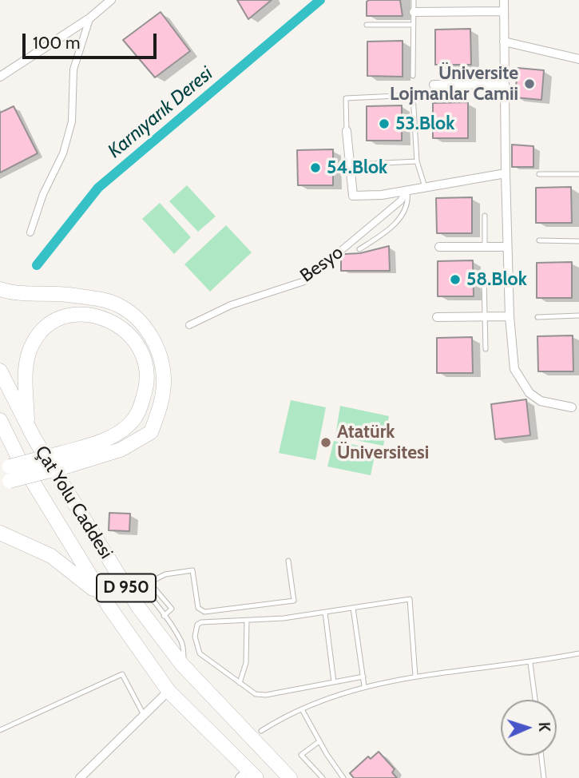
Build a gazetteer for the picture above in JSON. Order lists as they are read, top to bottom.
{
  "streets": {
    "highway": ["Çat Yolu Caddesi", "D 950"],
    "street": ["Besyo"]
  },
  "water": ["Karnıyarık Deresi"],
  "places": [
    "Üniversite Lojmanlar Camii",
    "53.Blok",
    "54.Blok",
    "58.Blok",
    "Atatürk Üniversitesi"
  ],
  "scale_bar": "100 m",
  "north": "right"
}
